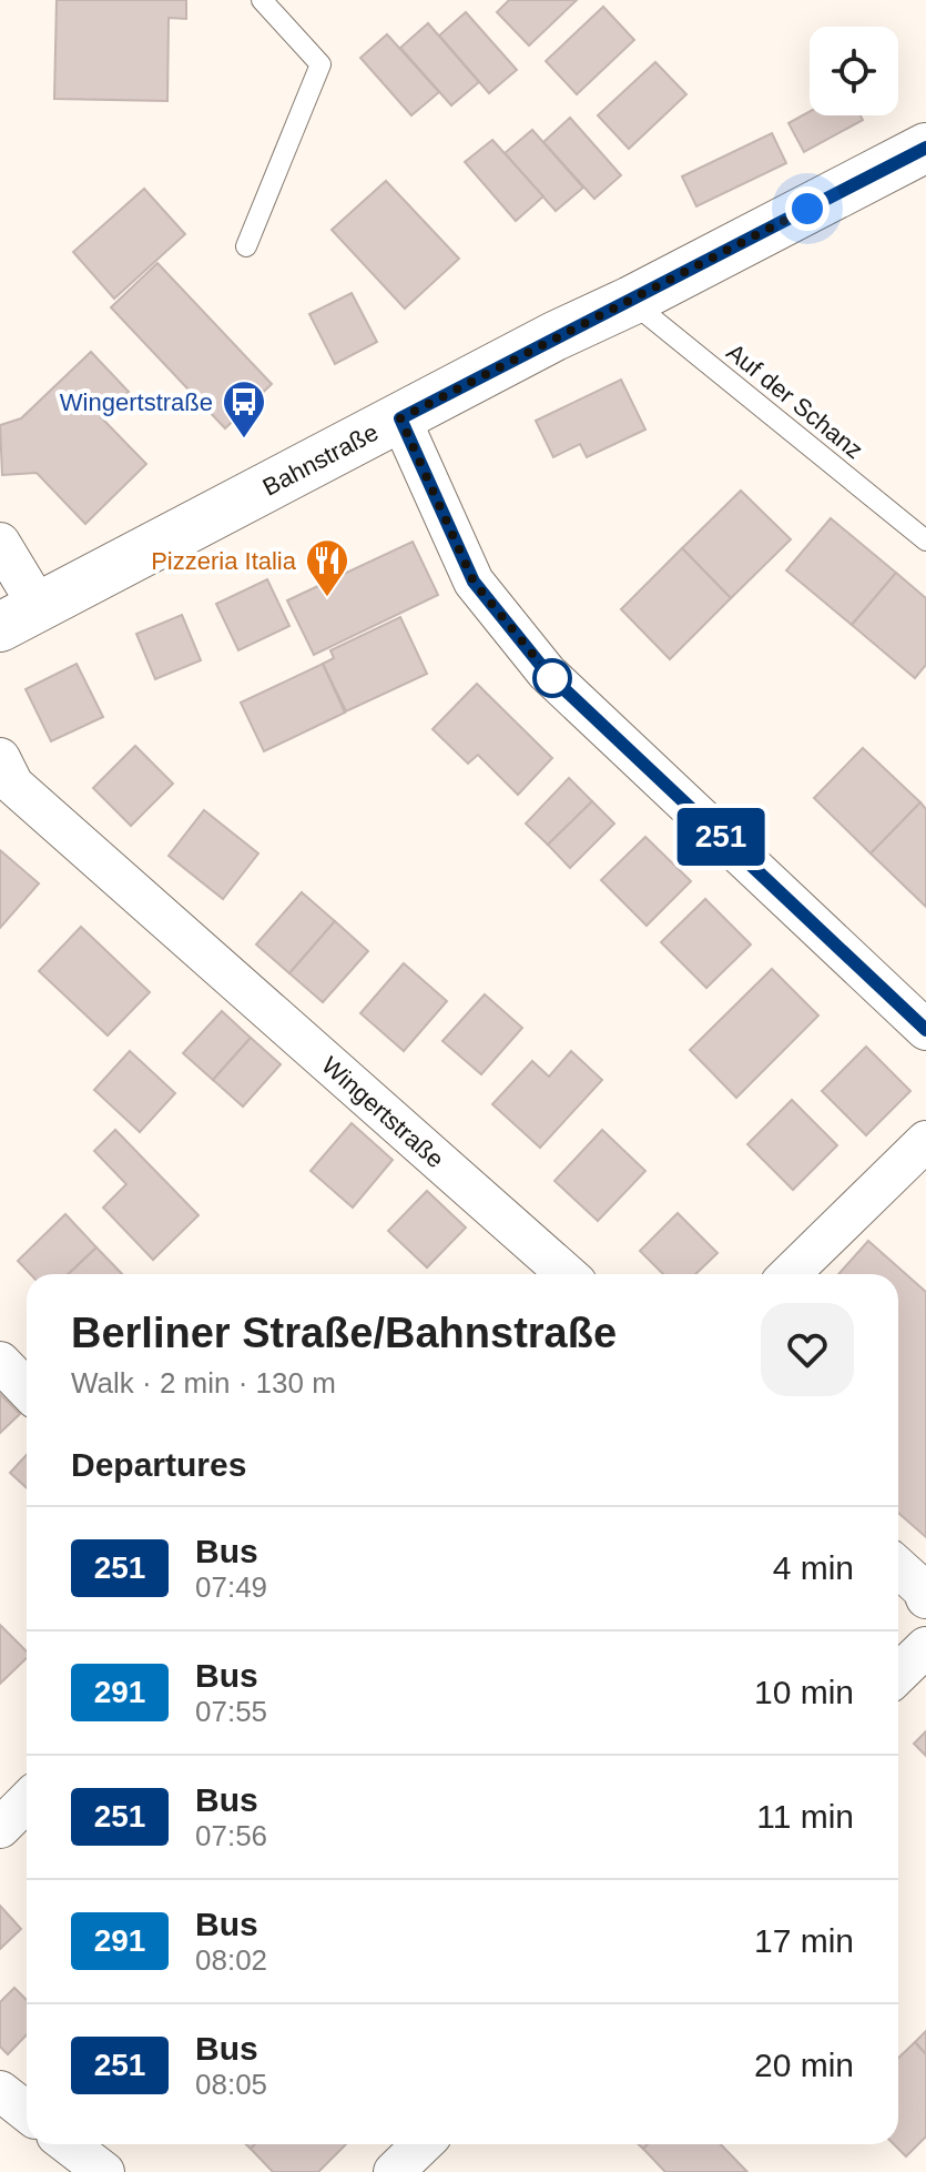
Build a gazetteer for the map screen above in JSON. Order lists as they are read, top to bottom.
{
  "streets": {
    "main road": ["Bahnstraße"],
    "street": ["Wingertstraße"],
    "lane": ["Auf der Schanz"]
  },
  "crossings": [
    ["Auf der Schanz", "Bahnstraße"]
  ],
  "places": {
    "bus stop": ["Wingertstraße"],
    "restaurant": ["Pizzeria Italia"]
  },
  "lines": ["bus line 251"],
  "page": {
    "on_map": "251",
    "heading": [
      ["Berliner Straße/Bahnstraße", "Walk · 2 min · 130 m"],
      "Departures"
    ],
    "list": [
      {
        "mark": "251",
        "name": "Bus",
        "note": "07:49",
        "value": "4 min"
      },
      {
        "mark": "291",
        "name": "Bus",
        "note": "07:55",
        "value": "10 min"
      },
      {
        "mark": "251",
        "name": "Bus",
        "note": "07:56",
        "value": "11 min"
      },
      {
        "mark": "291",
        "name": "Bus",
        "note": "08:02",
        "value": "17 min"
      },
      {
        "mark": "251",
        "name": "Bus",
        "note": "08:05",
        "value": "20 min"
      }
    ]
  }
}
